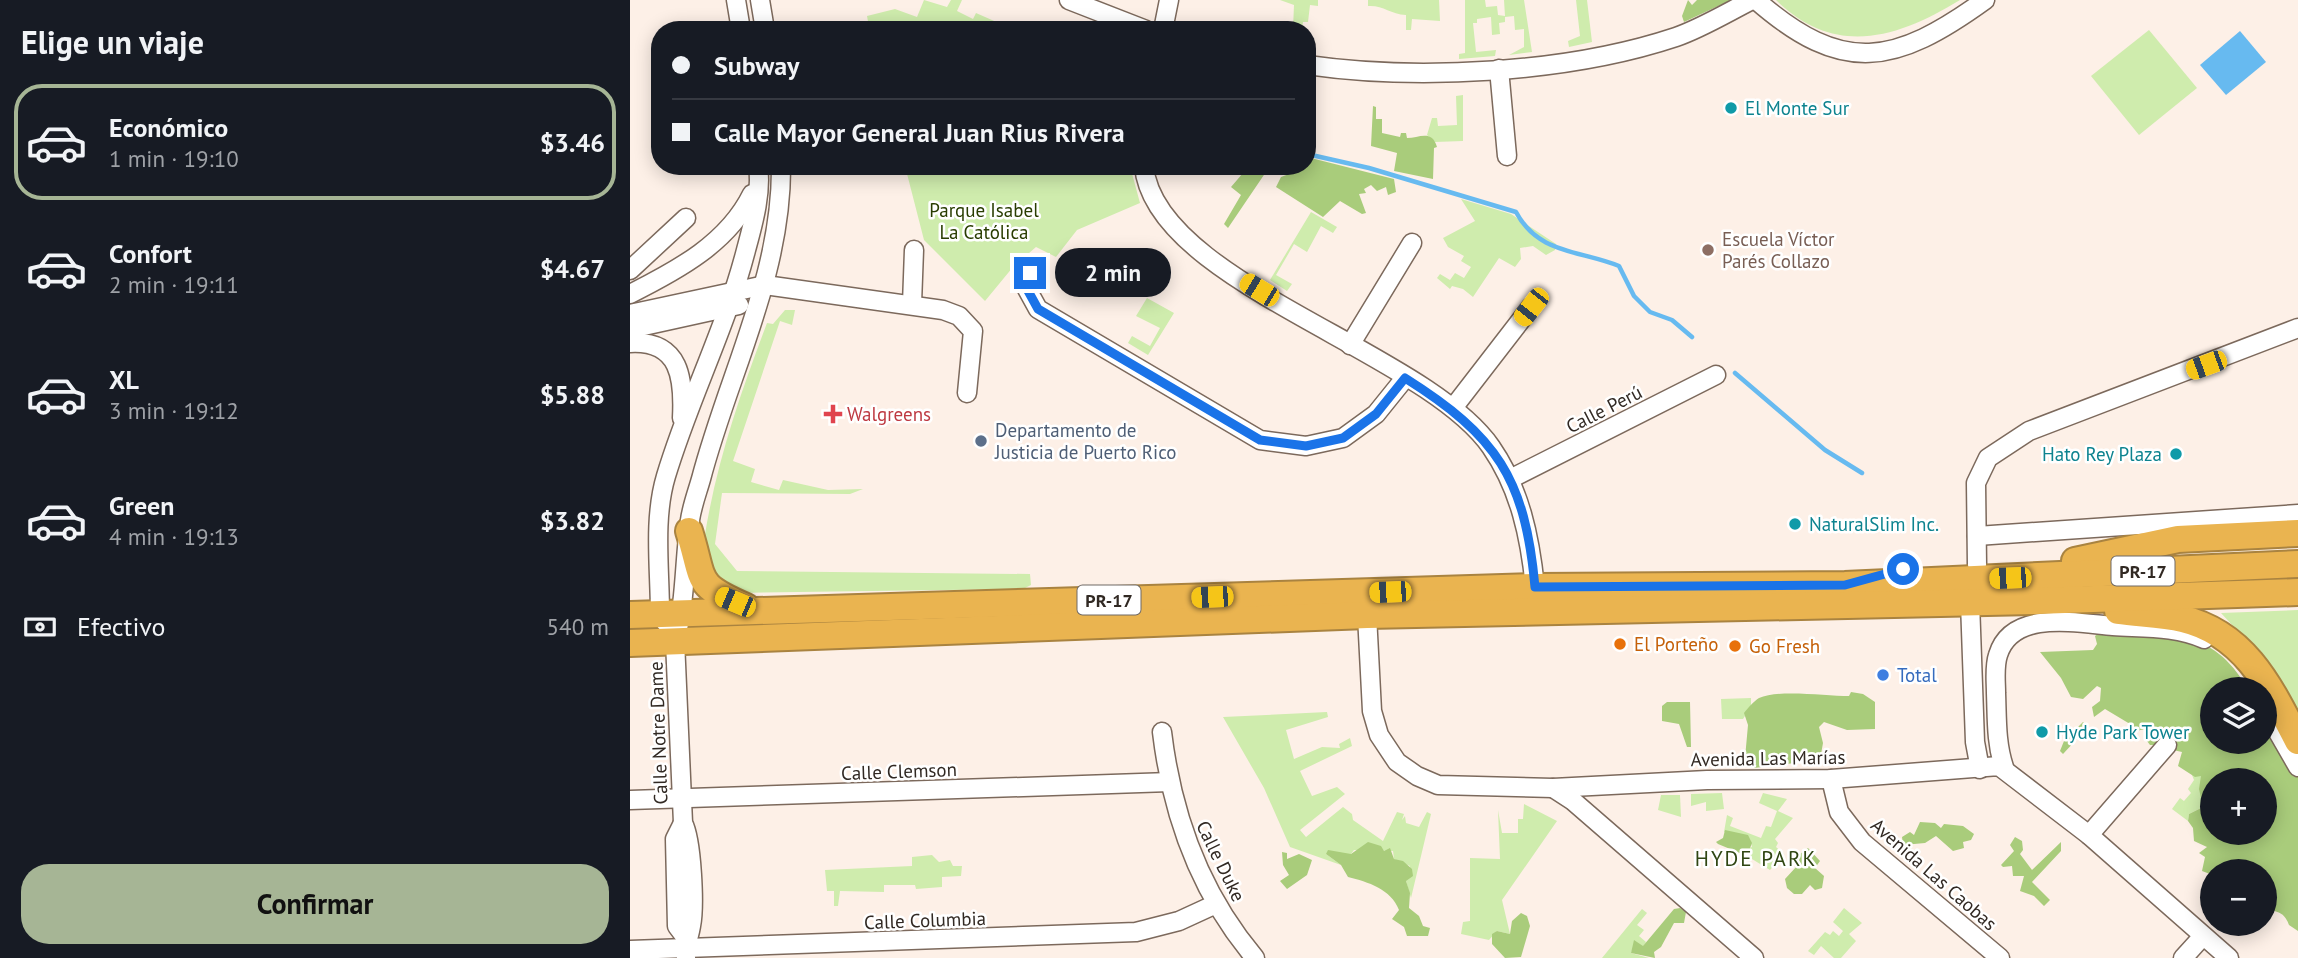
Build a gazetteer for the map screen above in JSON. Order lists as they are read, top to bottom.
{
  "streets": {
    "highway": ["PR-17"],
    "street": [
      "Calle Perú",
      "Calle Notre Dame",
      "Avenida Las Marías",
      "Calle Clemson",
      "Calle Duke",
      "Avenida Las Caobas",
      "Calle Columbia"
    ]
  },
  "crossings": [
    ["PR-17", "Calle Notre Dame"],
    ["PR-17", "Avenida Las Marías"],
    ["Calle Notre Dame", "Calle Clemson"],
    ["Calle Notre Dame", "Calle Columbia"],
    ["Avenida Las Marías", "Avenida Las Caobas"],
    ["Calle Clemson", "Calle Duke"],
    ["Calle Duke", "Calle Columbia"]
  ],
  "districts": ["HYDE PARK"],
  "parks": ["Parque Isabel La Católica"],
  "places": {
    "other": [
      "El Monte Sur",
      "Escuela Víctor Parés Collazo",
      "Departamento de Justicia de Puerto Rico",
      "Hato Rey Plaza",
      "NaturalSlim Inc.",
      "El Porteño",
      "Go Fresh",
      "Total",
      "Hyde Park Tower"
    ],
    "health": ["Walgreens"]
  },
  "page": {
    "heading": "Elige un viaje",
    "banner": ["Subway", "Calle Mayor General Juan Rius Rivera"],
    "list": [
      {
        "name": "Económico",
        "note": "1 min · 19:10",
        "value": "$3.46"
      },
      {
        "name": "Confort",
        "note": "2 min · 19:11",
        "value": "$4.67"
      },
      {
        "name": "XL",
        "note": "3 min · 19:12",
        "value": "$5.88"
      },
      {
        "name": "Green",
        "note": "4 min · 19:13",
        "value": "$3.82"
      }
    ],
    "bubble": "2 min",
    "pay": ["Efectivo", "540 m"],
    "map_buttons": ["+", "−"],
    "buttons": "Confirmar"
  }
}
